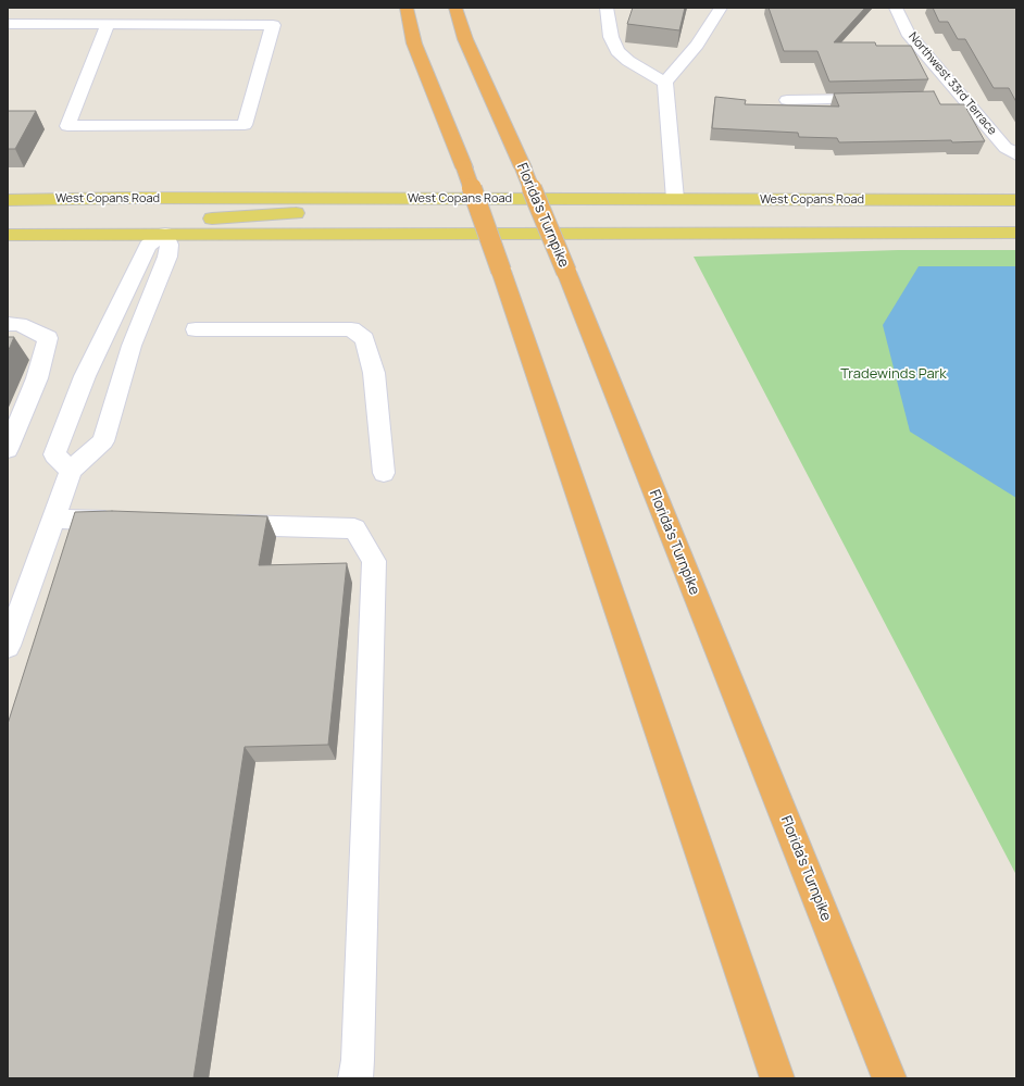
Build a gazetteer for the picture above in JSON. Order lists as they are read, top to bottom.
{
  "streets": {
    "highway": ["Florida's Turnpike"],
    "main road": ["West Copans Road"],
    "street": ["Northwest 33rd Terrace"]
  },
  "parks": ["Tradewinds Park"]
}
